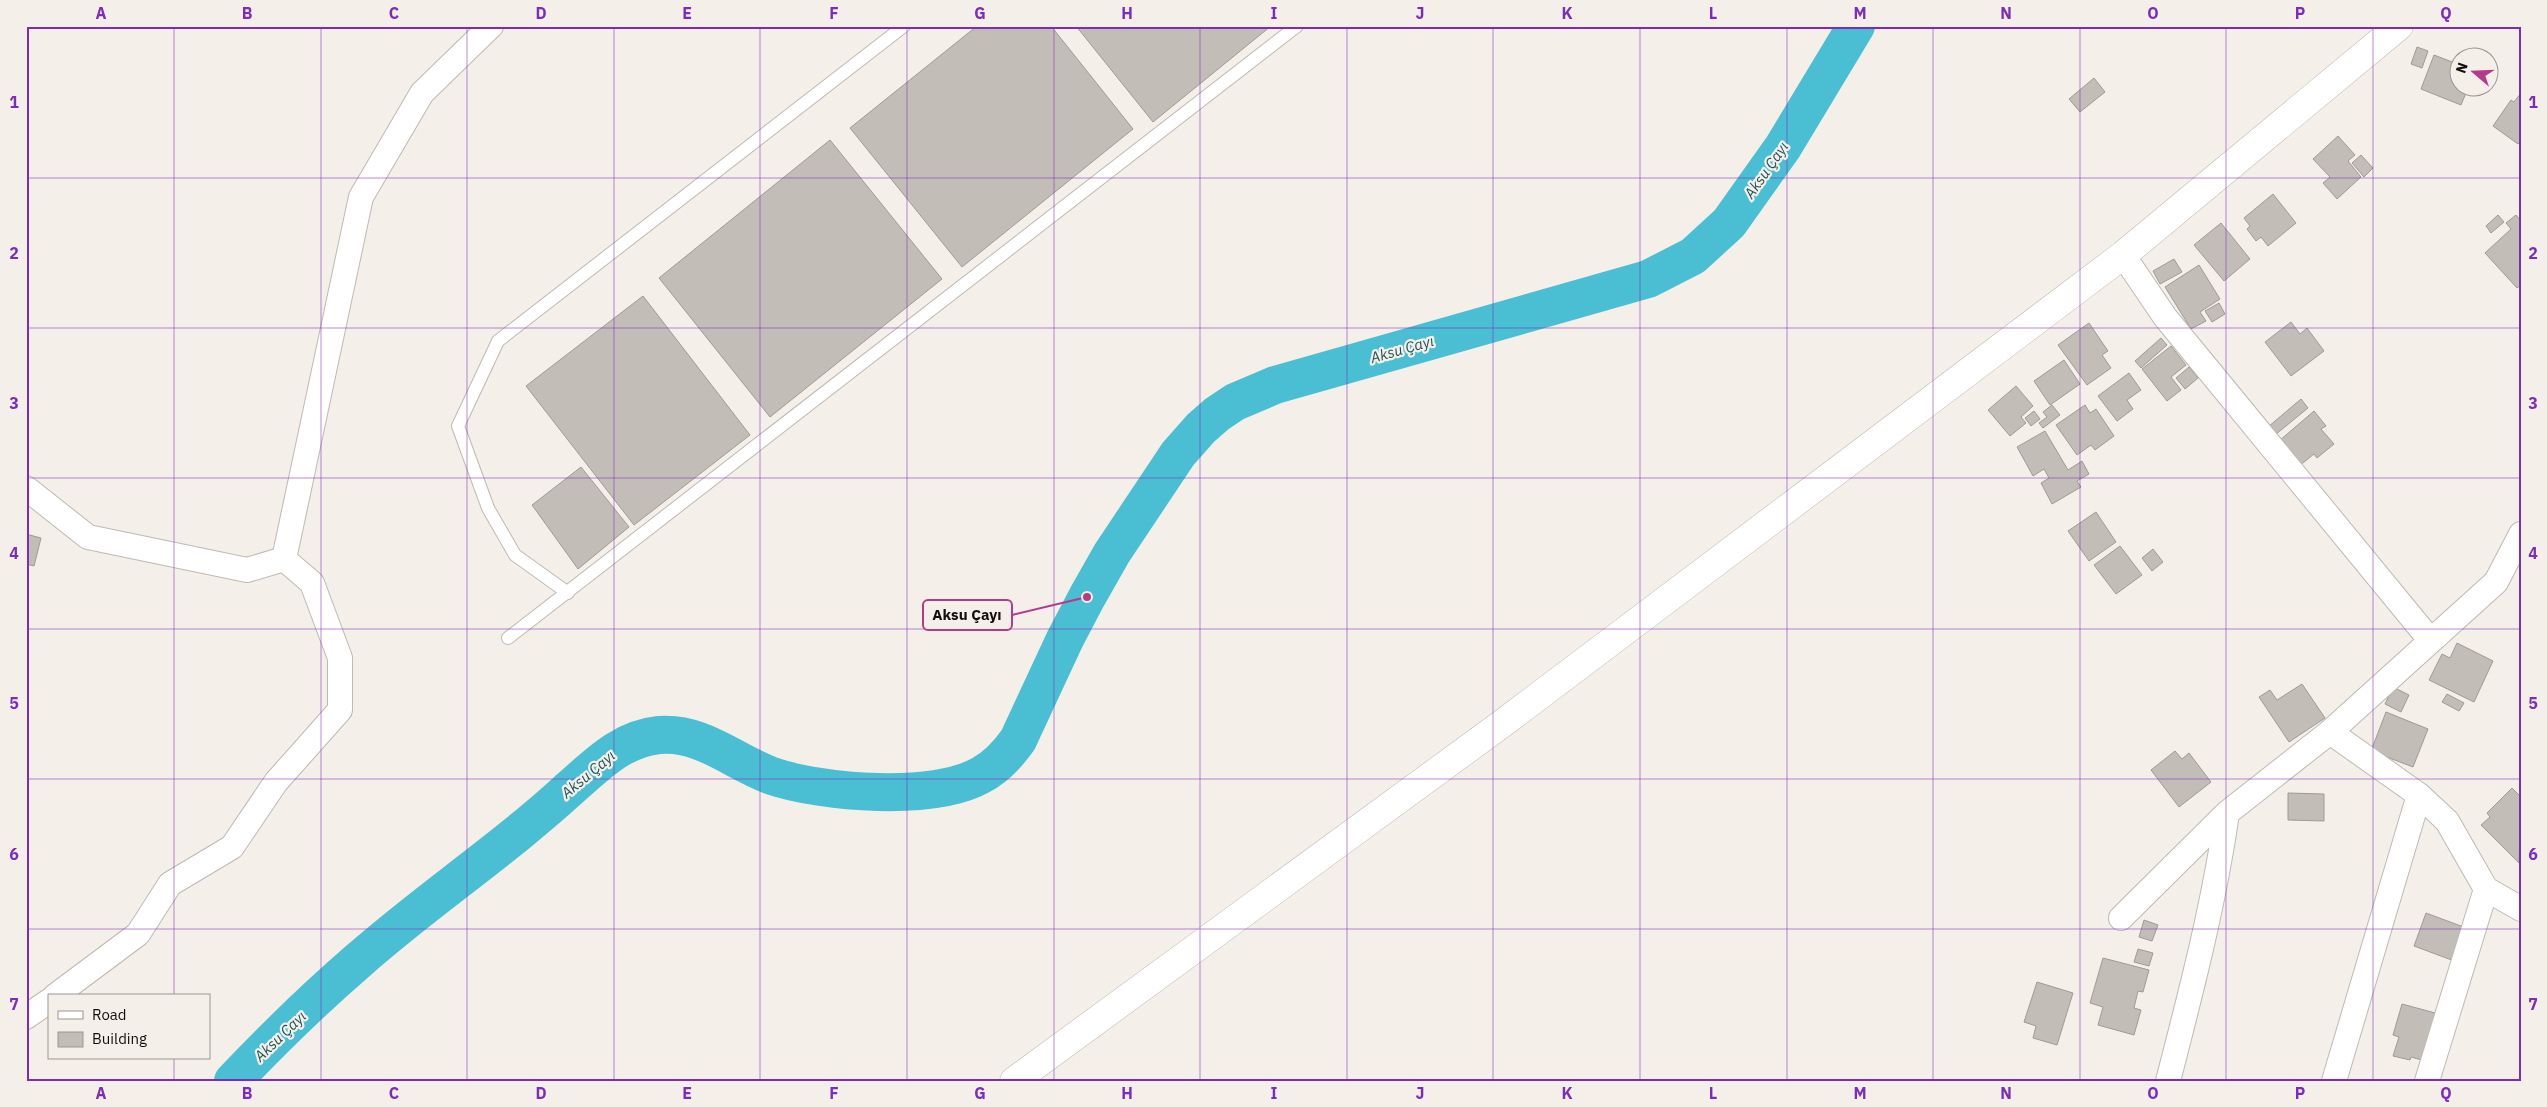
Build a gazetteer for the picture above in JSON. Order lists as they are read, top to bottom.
{
  "water": ["Aksu Çayı"],
  "places": ["Aksu Çayı"],
  "legend": ["Road", "Building"],
  "north": "left",
  "grid": {
    "columns": [
      "A",
      "B",
      "C",
      "D",
      "E",
      "F",
      "G",
      "H",
      "I",
      "J",
      "K",
      "L",
      "M",
      "N",
      "O",
      "P",
      "Q"
    ],
    "rows": [
      "1",
      "2",
      "3",
      "4",
      "5",
      "6",
      "7"
    ]
  }
}
